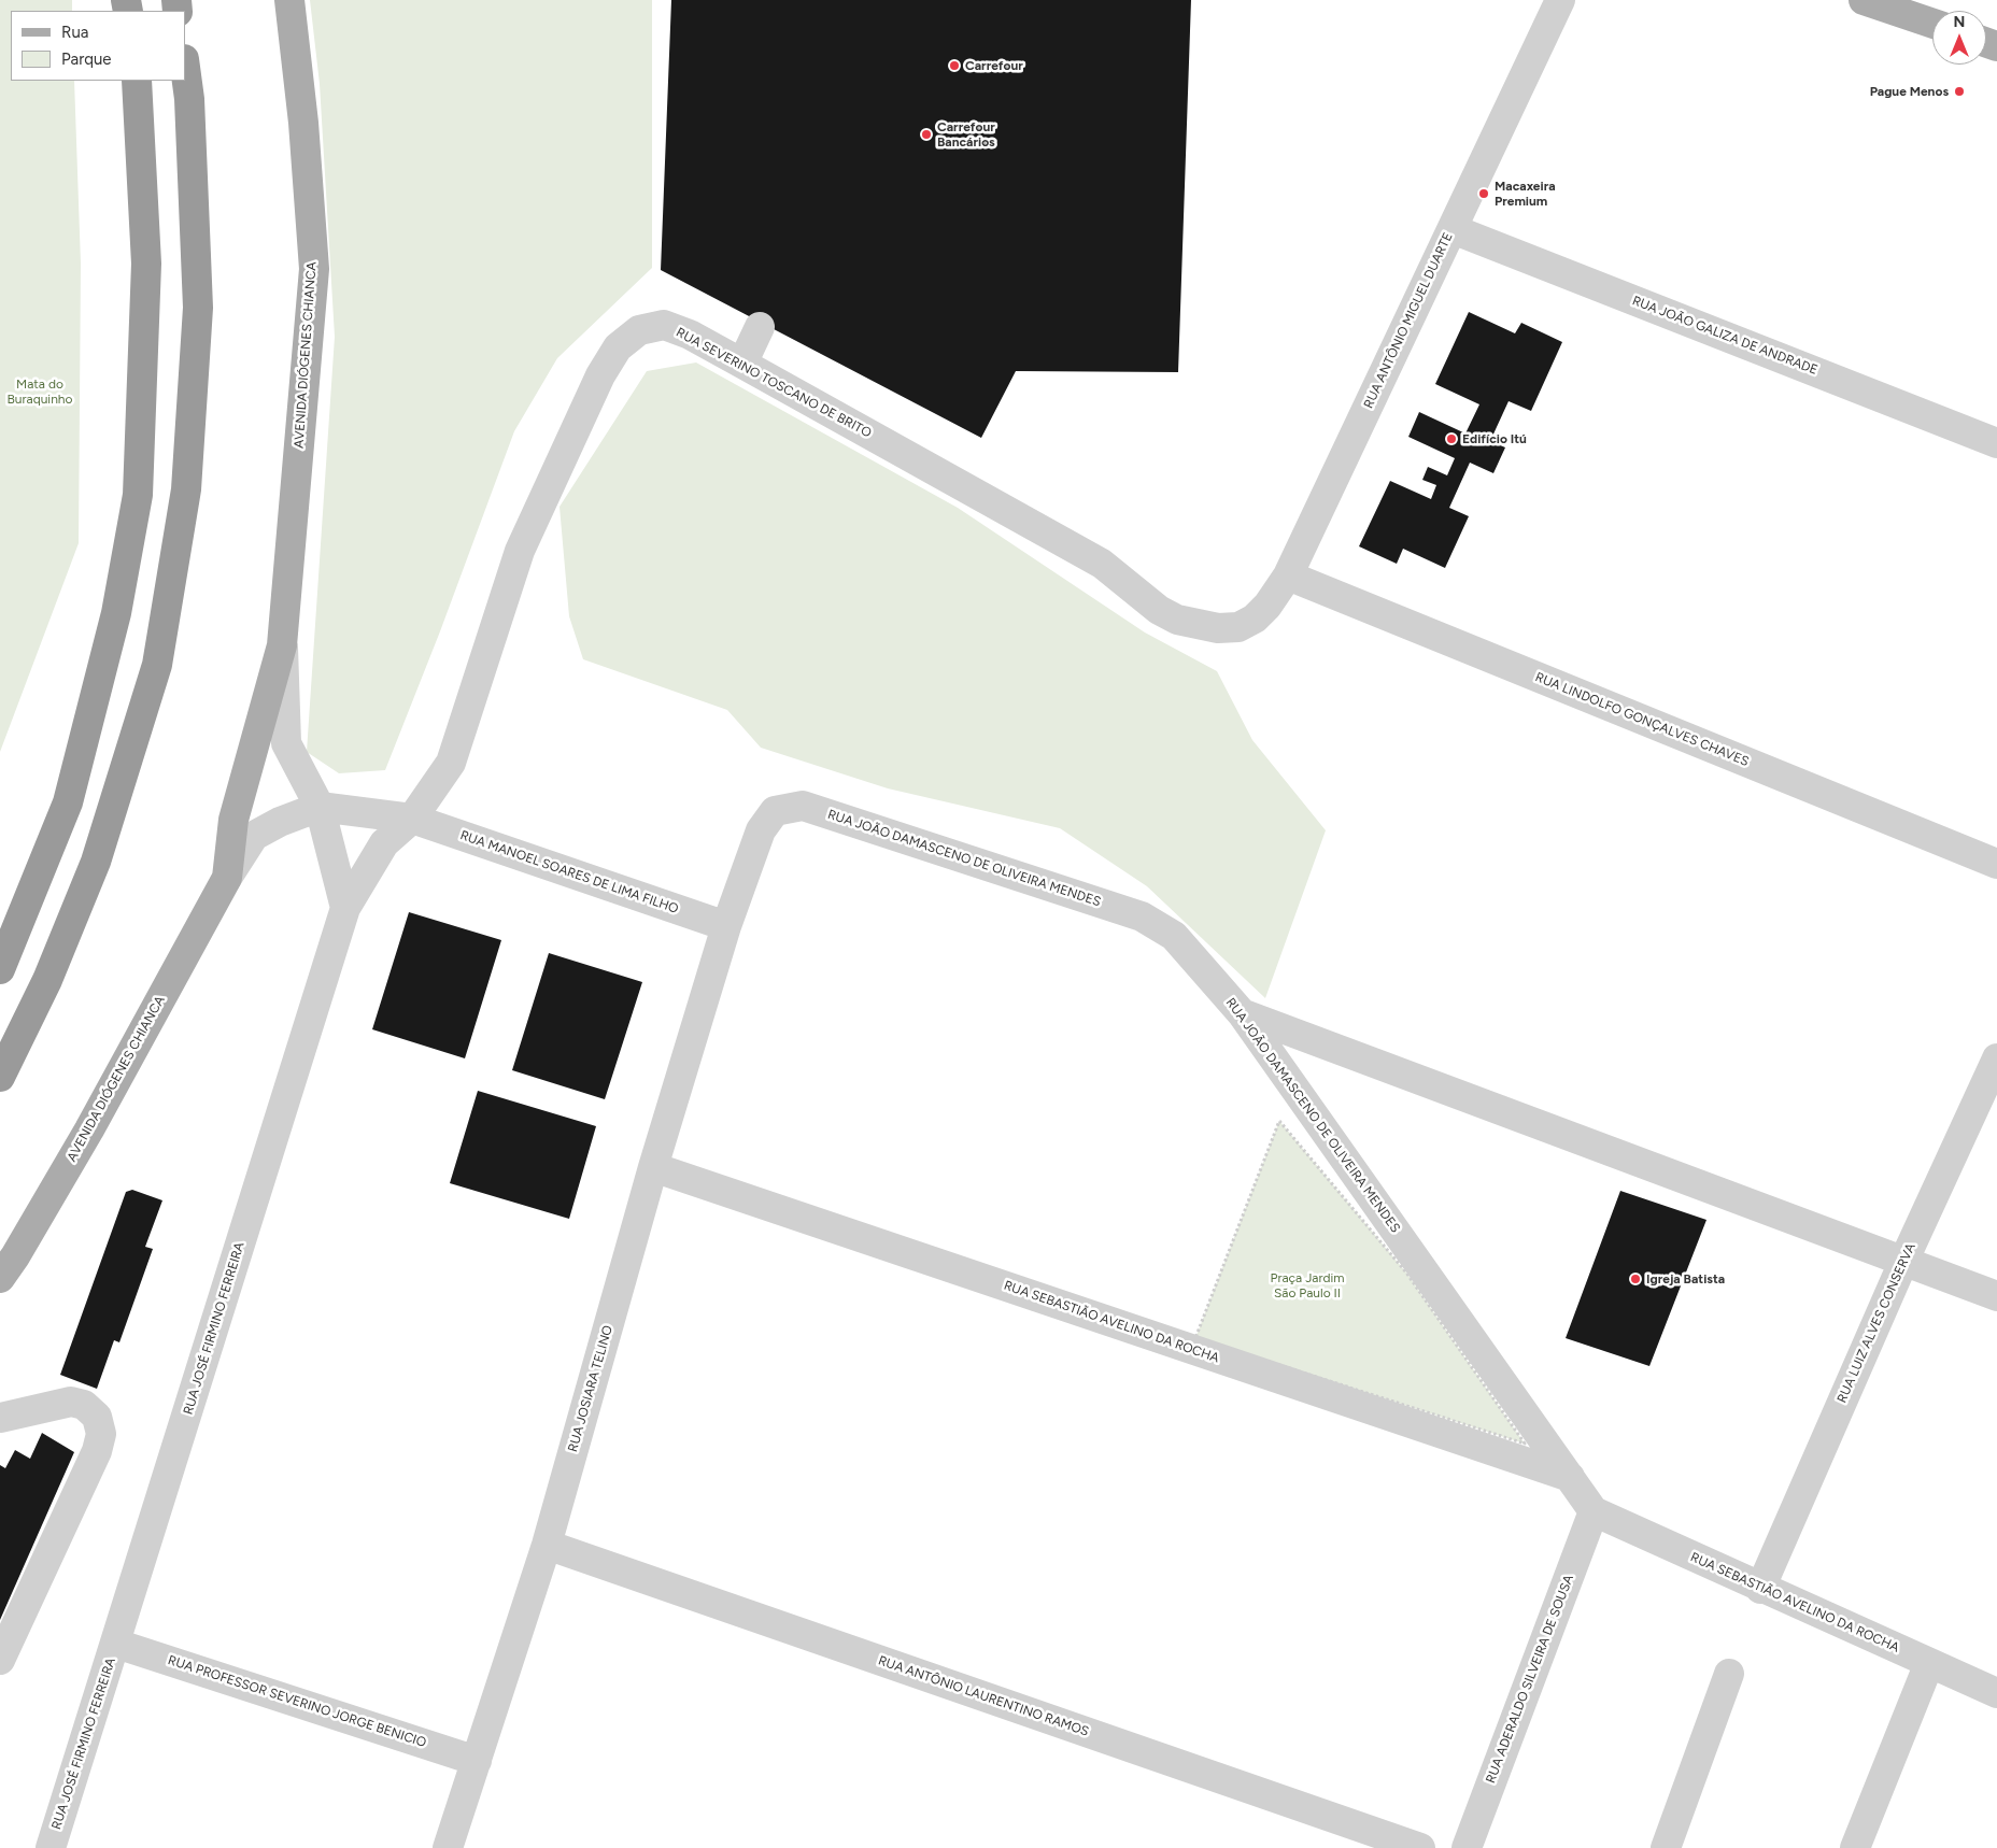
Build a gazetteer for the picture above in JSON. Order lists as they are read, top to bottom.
{
  "streets": {
    "main road": ["AVENIDA DIÓGENES CHIANCA"],
    "street": [
      "RUA ANTÔNIO MIGUEL DUARTE",
      "RUA JOÃO GALIZA DE ANDRADE",
      "RUA SEVERINO TOSCANO DE BRITO",
      "RUA LINDOLFO GONÇALVES CHAVES",
      "RUA JOÃO DAMASCENO DE OLIVEIRA MENDES",
      "RUA MANOEL SOARES DE LIMA FILHO",
      "RUA SEBASTIÃO AVELINO DA ROCHA",
      "RUA LUIZ ALVES CONSERVA",
      "RUA JOSÉ FIRMINO FERREIRA",
      "RUA JOSIARA TELINO",
      "RUA ADERALDO SILVEIRA DE SOUSA",
      "RUA ANTÔNIO LAURENTINO RAMOS",
      "RUA PROFESSOR SEVERINO JORGE BENICIO"
    ]
  },
  "crossings": [
    ["RUA ANTÔNIO MIGUEL DUARTE", "RUA JOÃO GALIZA DE ANDRADE"],
    ["RUA ANTÔNIO MIGUEL DUARTE", "RUA SEVERINO TOSCANO DE BRITO"],
    ["RUA ANTÔNIO MIGUEL DUARTE", "RUA LINDOLFO GONÇALVES CHAVES"],
    ["AVENIDA DIÓGENES CHIANCA", "RUA MANOEL SOARES DE LIMA FILHO"],
    ["RUA SEVERINO TOSCANO DE BRITO", "RUA MANOEL SOARES DE LIMA FILHO"],
    ["RUA JOÃO DAMASCENO DE OLIVEIRA MENDES", "RUA MANOEL SOARES DE LIMA FILHO"],
    ["RUA JOÃO DAMASCENO DE OLIVEIRA MENDES", "RUA SEBASTIÃO AVELINO DA ROCHA"],
    ["RUA JOÃO DAMASCENO DE OLIVEIRA MENDES", "RUA JOSIARA TELINO"],
    ["RUA JOÃO DAMASCENO DE OLIVEIRA MENDES", "RUA ADERALDO SILVEIRA DE SOUSA"],
    ["RUA MANOEL SOARES DE LIMA FILHO", "RUA JOSIARA TELINO"],
    ["RUA SEBASTIÃO AVELINO DA ROCHA", "RUA LUIZ ALVES CONSERVA"],
    ["RUA SEBASTIÃO AVELINO DA ROCHA", "RUA JOSIARA TELINO"],
    ["RUA SEBASTIÃO AVELINO DA ROCHA", "RUA ADERALDO SILVEIRA DE SOUSA"],
    ["RUA JOSÉ FIRMINO FERREIRA", "RUA PROFESSOR SEVERINO JORGE BENICIO"],
    ["RUA JOSIARA TELINO", "RUA ANTÔNIO LAURENTINO RAMOS"],
    ["RUA JOSIARA TELINO", "RUA PROFESSOR SEVERINO JORGE BENICIO"]
  ],
  "parks": ["Mata do Buraquinho", "Praça Jardim São Paulo II"],
  "places": [
    "Carrefour",
    "Pague Menos",
    "Carrefour Bancários",
    "Macaxeira Premium",
    "Edifício Itú",
    "Igreja Batista"
  ],
  "legend": ["Rua", "Parque"],
  "north": "top"
}
